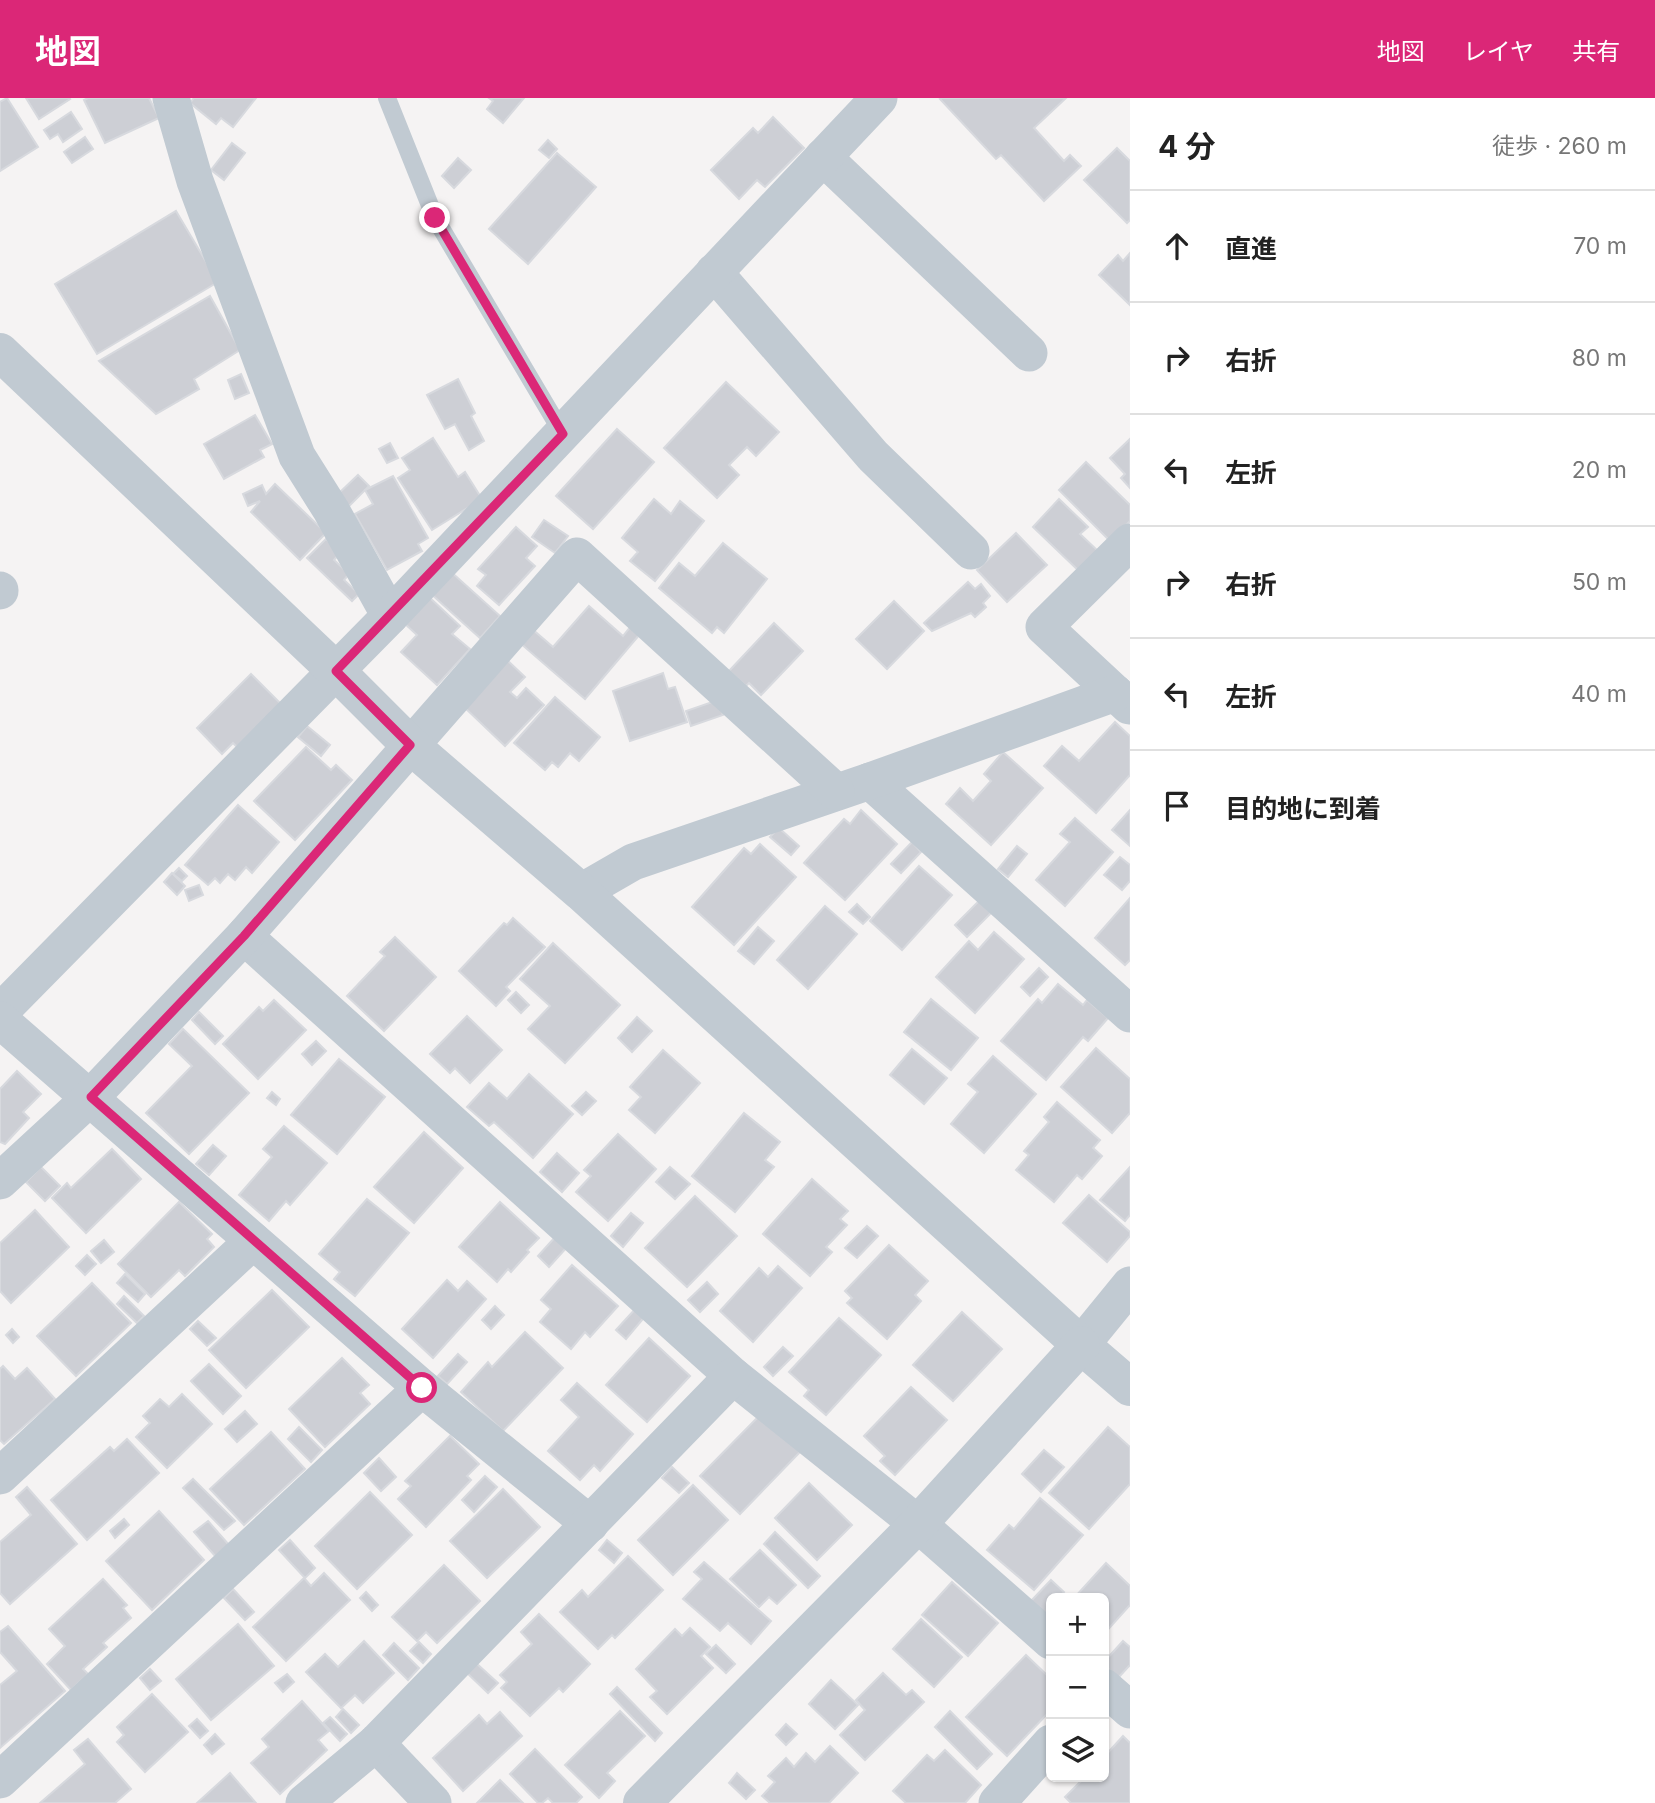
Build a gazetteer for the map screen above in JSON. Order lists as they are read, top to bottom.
{
  "page": {
    "header": "地図",
    "nav": ["地図", "レイヤ", "共有"],
    "heading": ["4 分", "徒歩 · 260 m"],
    "list": [
      ["直進", "70 m"],
      ["右折", "80 m"],
      ["左折", "20 m"],
      ["右折", "50 m"],
      ["左折", "40 m"],
      "目的地に到着"
    ],
    "map_buttons": ["+", "−"]
  }
}
